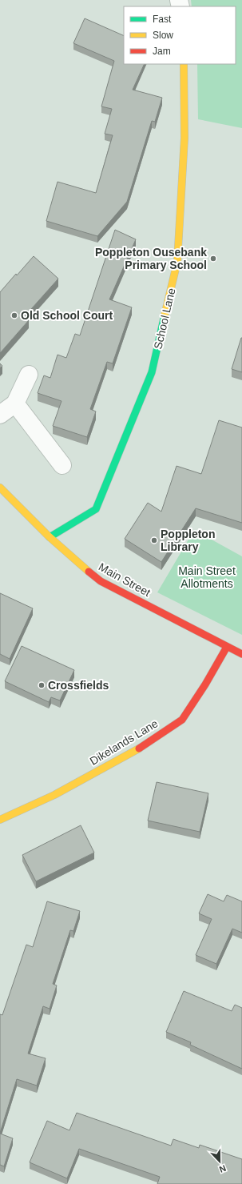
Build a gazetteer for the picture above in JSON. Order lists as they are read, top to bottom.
{
  "streets": {
    "street": ["School Lane", "Main Street", "Dikelands Lane"]
  },
  "crossings": [
    ["School Lane", "Main Street"],
    ["Main Street", "Dikelands Lane"]
  ],
  "parks": ["Main Street Allotments"],
  "places": [
    "Poppleton Ousebank Primary School",
    "Old School Court",
    "Poppleton Library",
    "Crossfields"
  ],
  "legend": ["Fast", "Slow", "Jam"],
  "north": "bottom"
}
